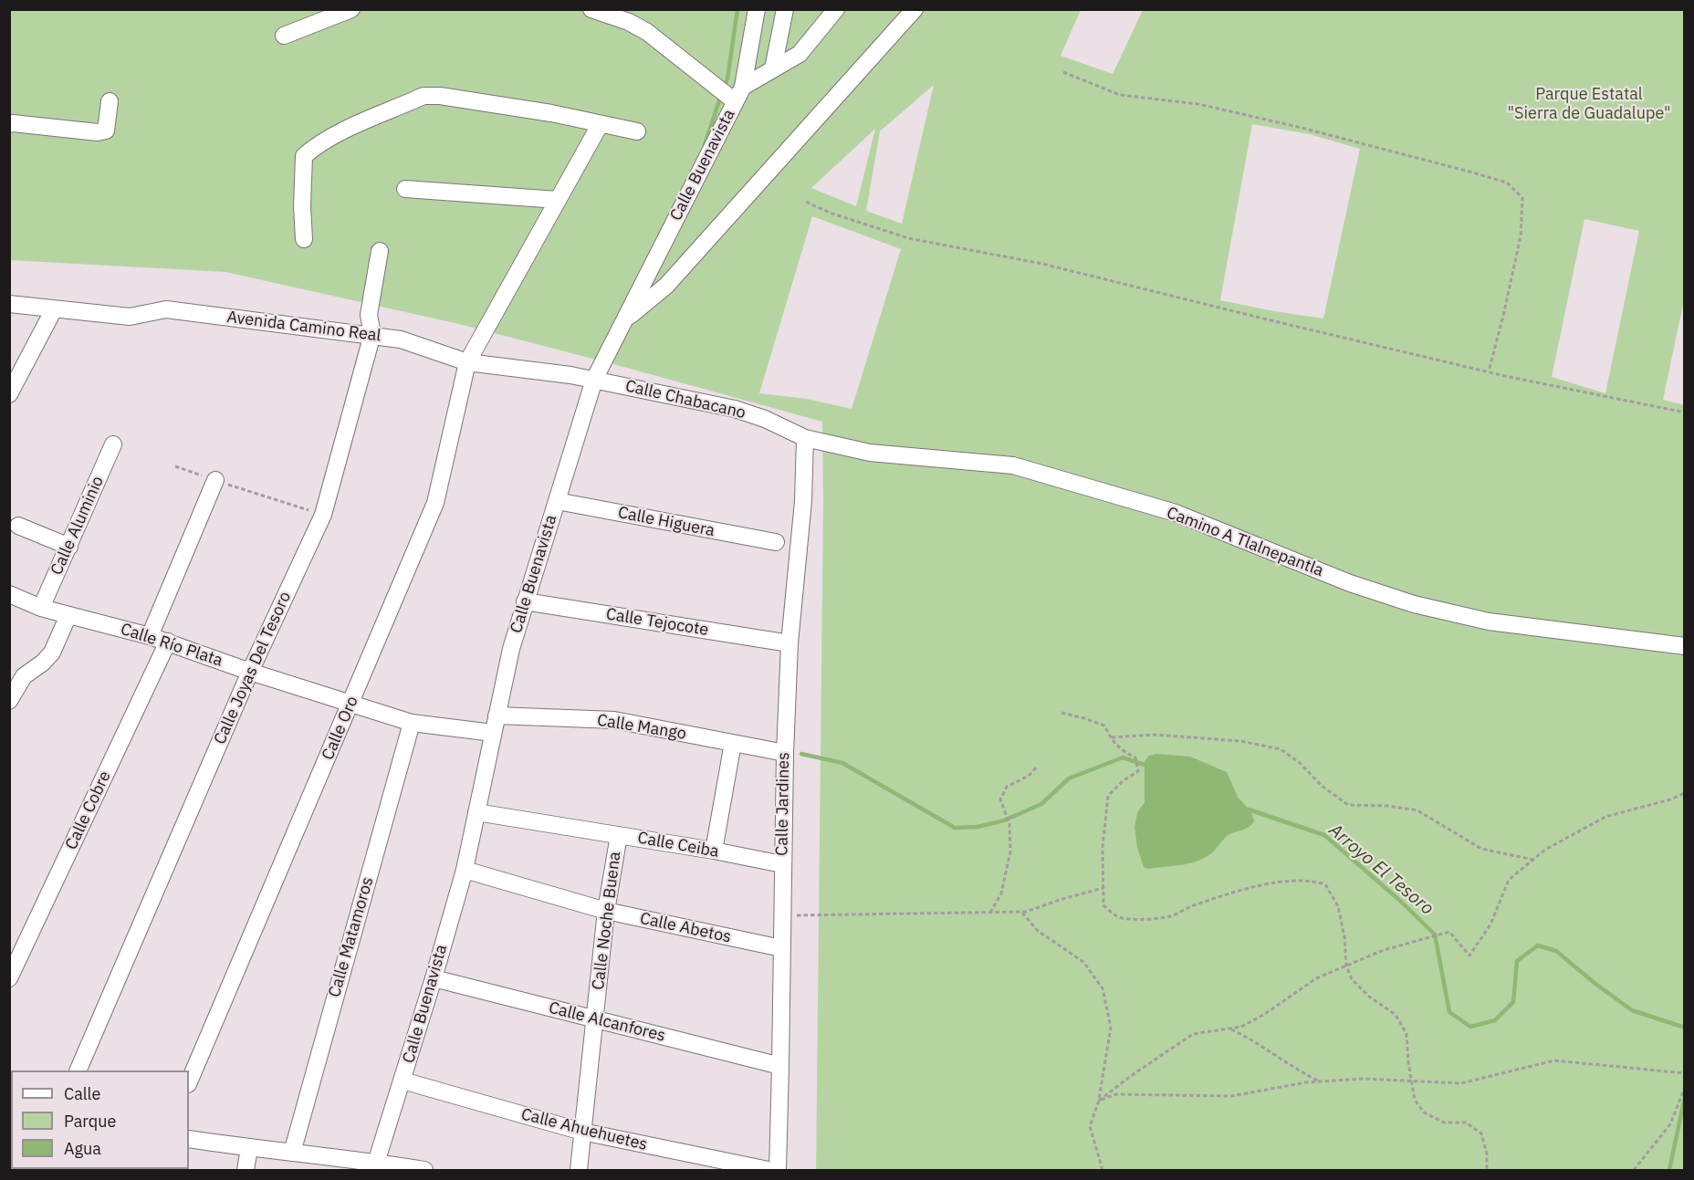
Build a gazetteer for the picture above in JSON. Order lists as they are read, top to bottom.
{
  "streets": {
    "street": [
      "Calle Buenavista",
      "Avenida Camino Real",
      "Calle Chabacano",
      "Calle Higuera",
      "Calle Aluminio",
      "Camino A Tlalnepantla",
      "Calle Tejocote",
      "Calle Río Plata",
      "Calle Joyas Del Tesoro",
      "Calle Mango",
      "Calle Oro",
      "Calle Jardines",
      "Calle Cobre",
      "Calle Ceiba",
      "Calle Noche Buena",
      "Calle Abetos",
      "Calle Matamoros",
      "Calle Alcanfores",
      "Calle Ahuehuetes"
    ]
  },
  "crossings": [
    ["Calle Buenavista", "Avenida Camino Real"],
    ["Calle Buenavista", "Calle Chabacano"],
    ["Calle Buenavista", "Calle Higuera"],
    ["Calle Buenavista", "Calle Tejocote"],
    ["Calle Buenavista", "Calle Río Plata"],
    ["Calle Buenavista", "Calle Mango"],
    ["Calle Buenavista", "Calle Ceiba"],
    ["Calle Buenavista", "Calle Abetos"],
    ["Calle Buenavista", "Calle Alcanfores"],
    ["Calle Buenavista", "Calle Ahuehuetes"],
    ["Avenida Camino Real", "Calle Chabacano"],
    ["Avenida Camino Real", "Calle Joyas Del Tesoro"],
    ["Avenida Camino Real", "Calle Oro"],
    ["Calle Chabacano", "Camino A Tlalnepantla"],
    ["Calle Chabacano", "Calle Jardines"],
    ["Calle Aluminio", "Calle Río Plata"],
    ["Camino A Tlalnepantla", "Calle Jardines"],
    ["Calle Tejocote", "Calle Jardines"],
    ["Calle Río Plata", "Calle Joyas Del Tesoro"],
    ["Calle Río Plata", "Calle Oro"],
    ["Calle Río Plata", "Calle Cobre"],
    ["Calle Río Plata", "Calle Matamoros"],
    ["Calle Mango", "Calle Jardines"],
    ["Calle Jardines", "Calle Ceiba"],
    ["Calle Jardines", "Calle Abetos"],
    ["Calle Jardines", "Calle Alcanfores"],
    ["Calle Ceiba", "Calle Noche Buena"],
    ["Calle Noche Buena", "Calle Abetos"],
    ["Calle Noche Buena", "Calle Alcanfores"],
    ["Calle Noche Buena", "Calle Ahuehuetes"]
  ],
  "water": ["Arroyo El Tesoro"],
  "parks": ["Parque Estatal \"Sierra de Guadalupe\""],
  "legend": ["Calle", "Parque", "Agua"]
}
